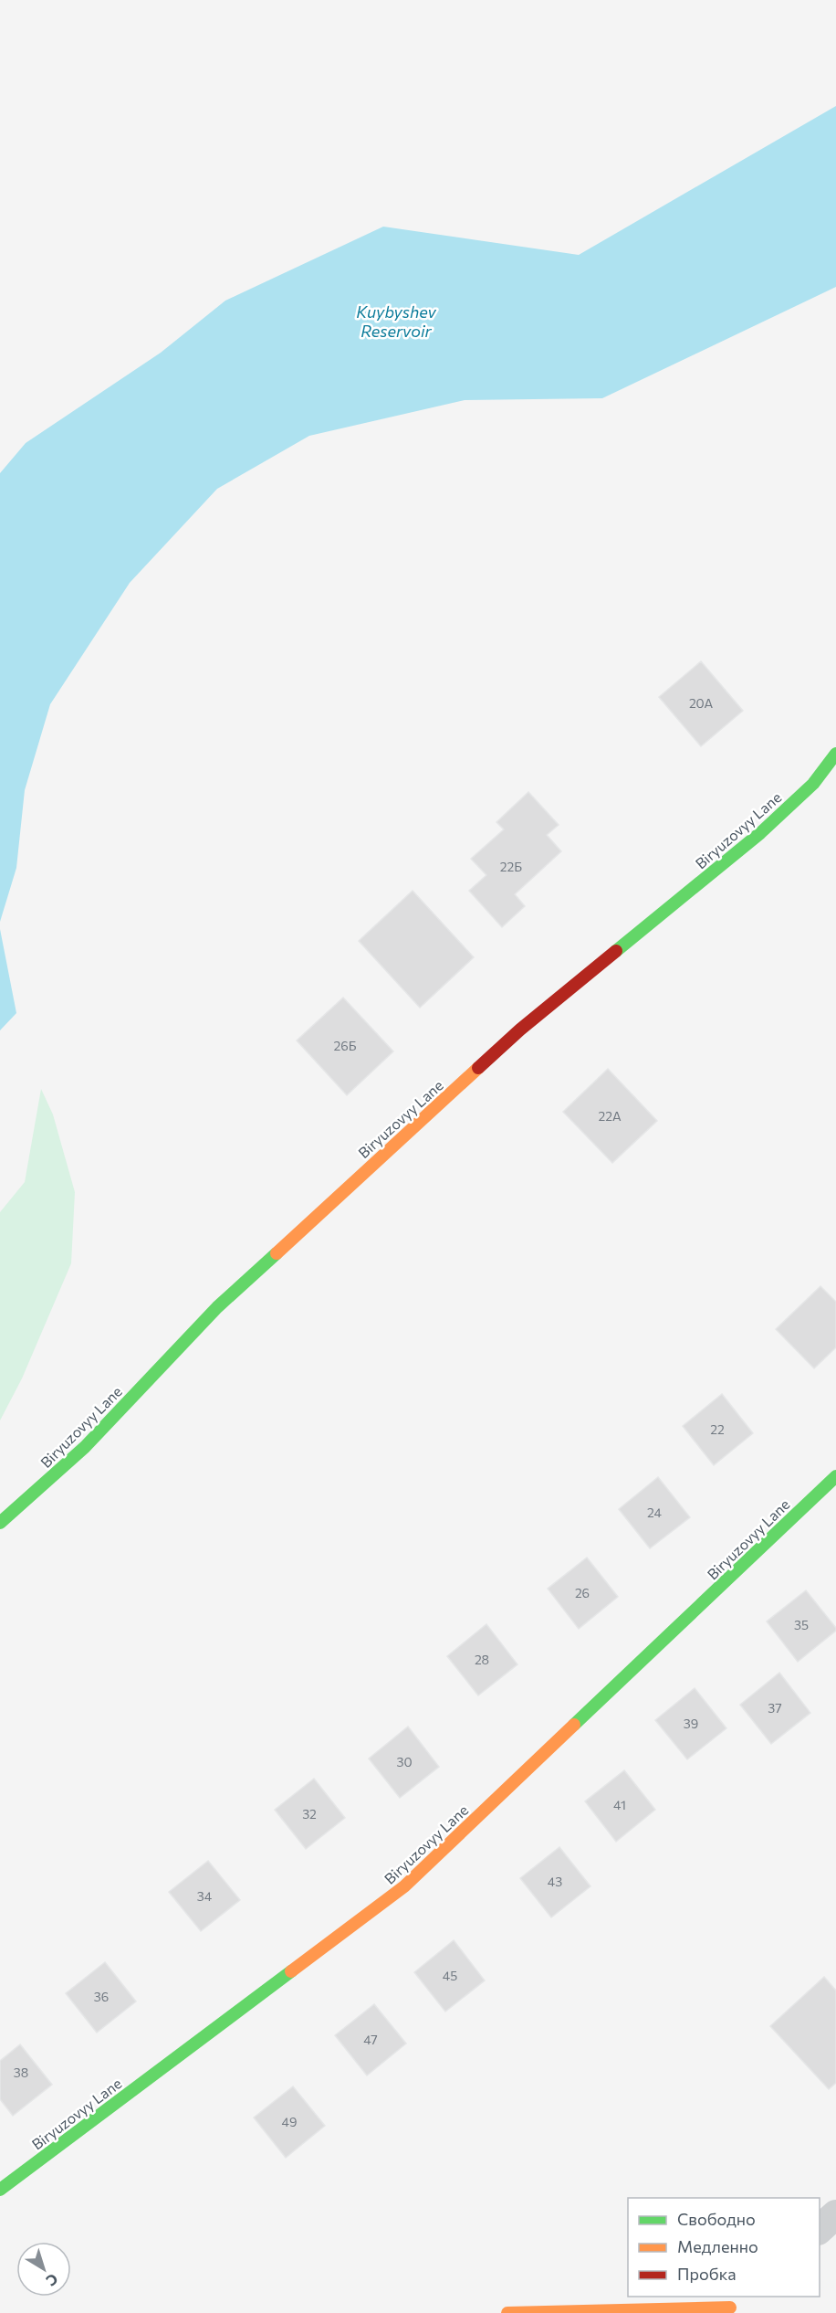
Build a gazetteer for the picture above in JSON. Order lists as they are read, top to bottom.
{
  "streets": {
    "street": ["Biryuzovyy Lane"]
  },
  "water": ["Kuybyshev Reservoir"],
  "house_numbers": [
    "20А",
    "22Б",
    "26Б",
    "22А",
    "22",
    "24",
    "26",
    "35",
    "28",
    "37",
    "39",
    "30",
    "41",
    "32",
    "43",
    "34",
    "45",
    "36",
    "47",
    "38",
    "49"
  ],
  "legend": ["Свободно", "Медленно", "Пробка"],
  "north": "bottom right"
}
